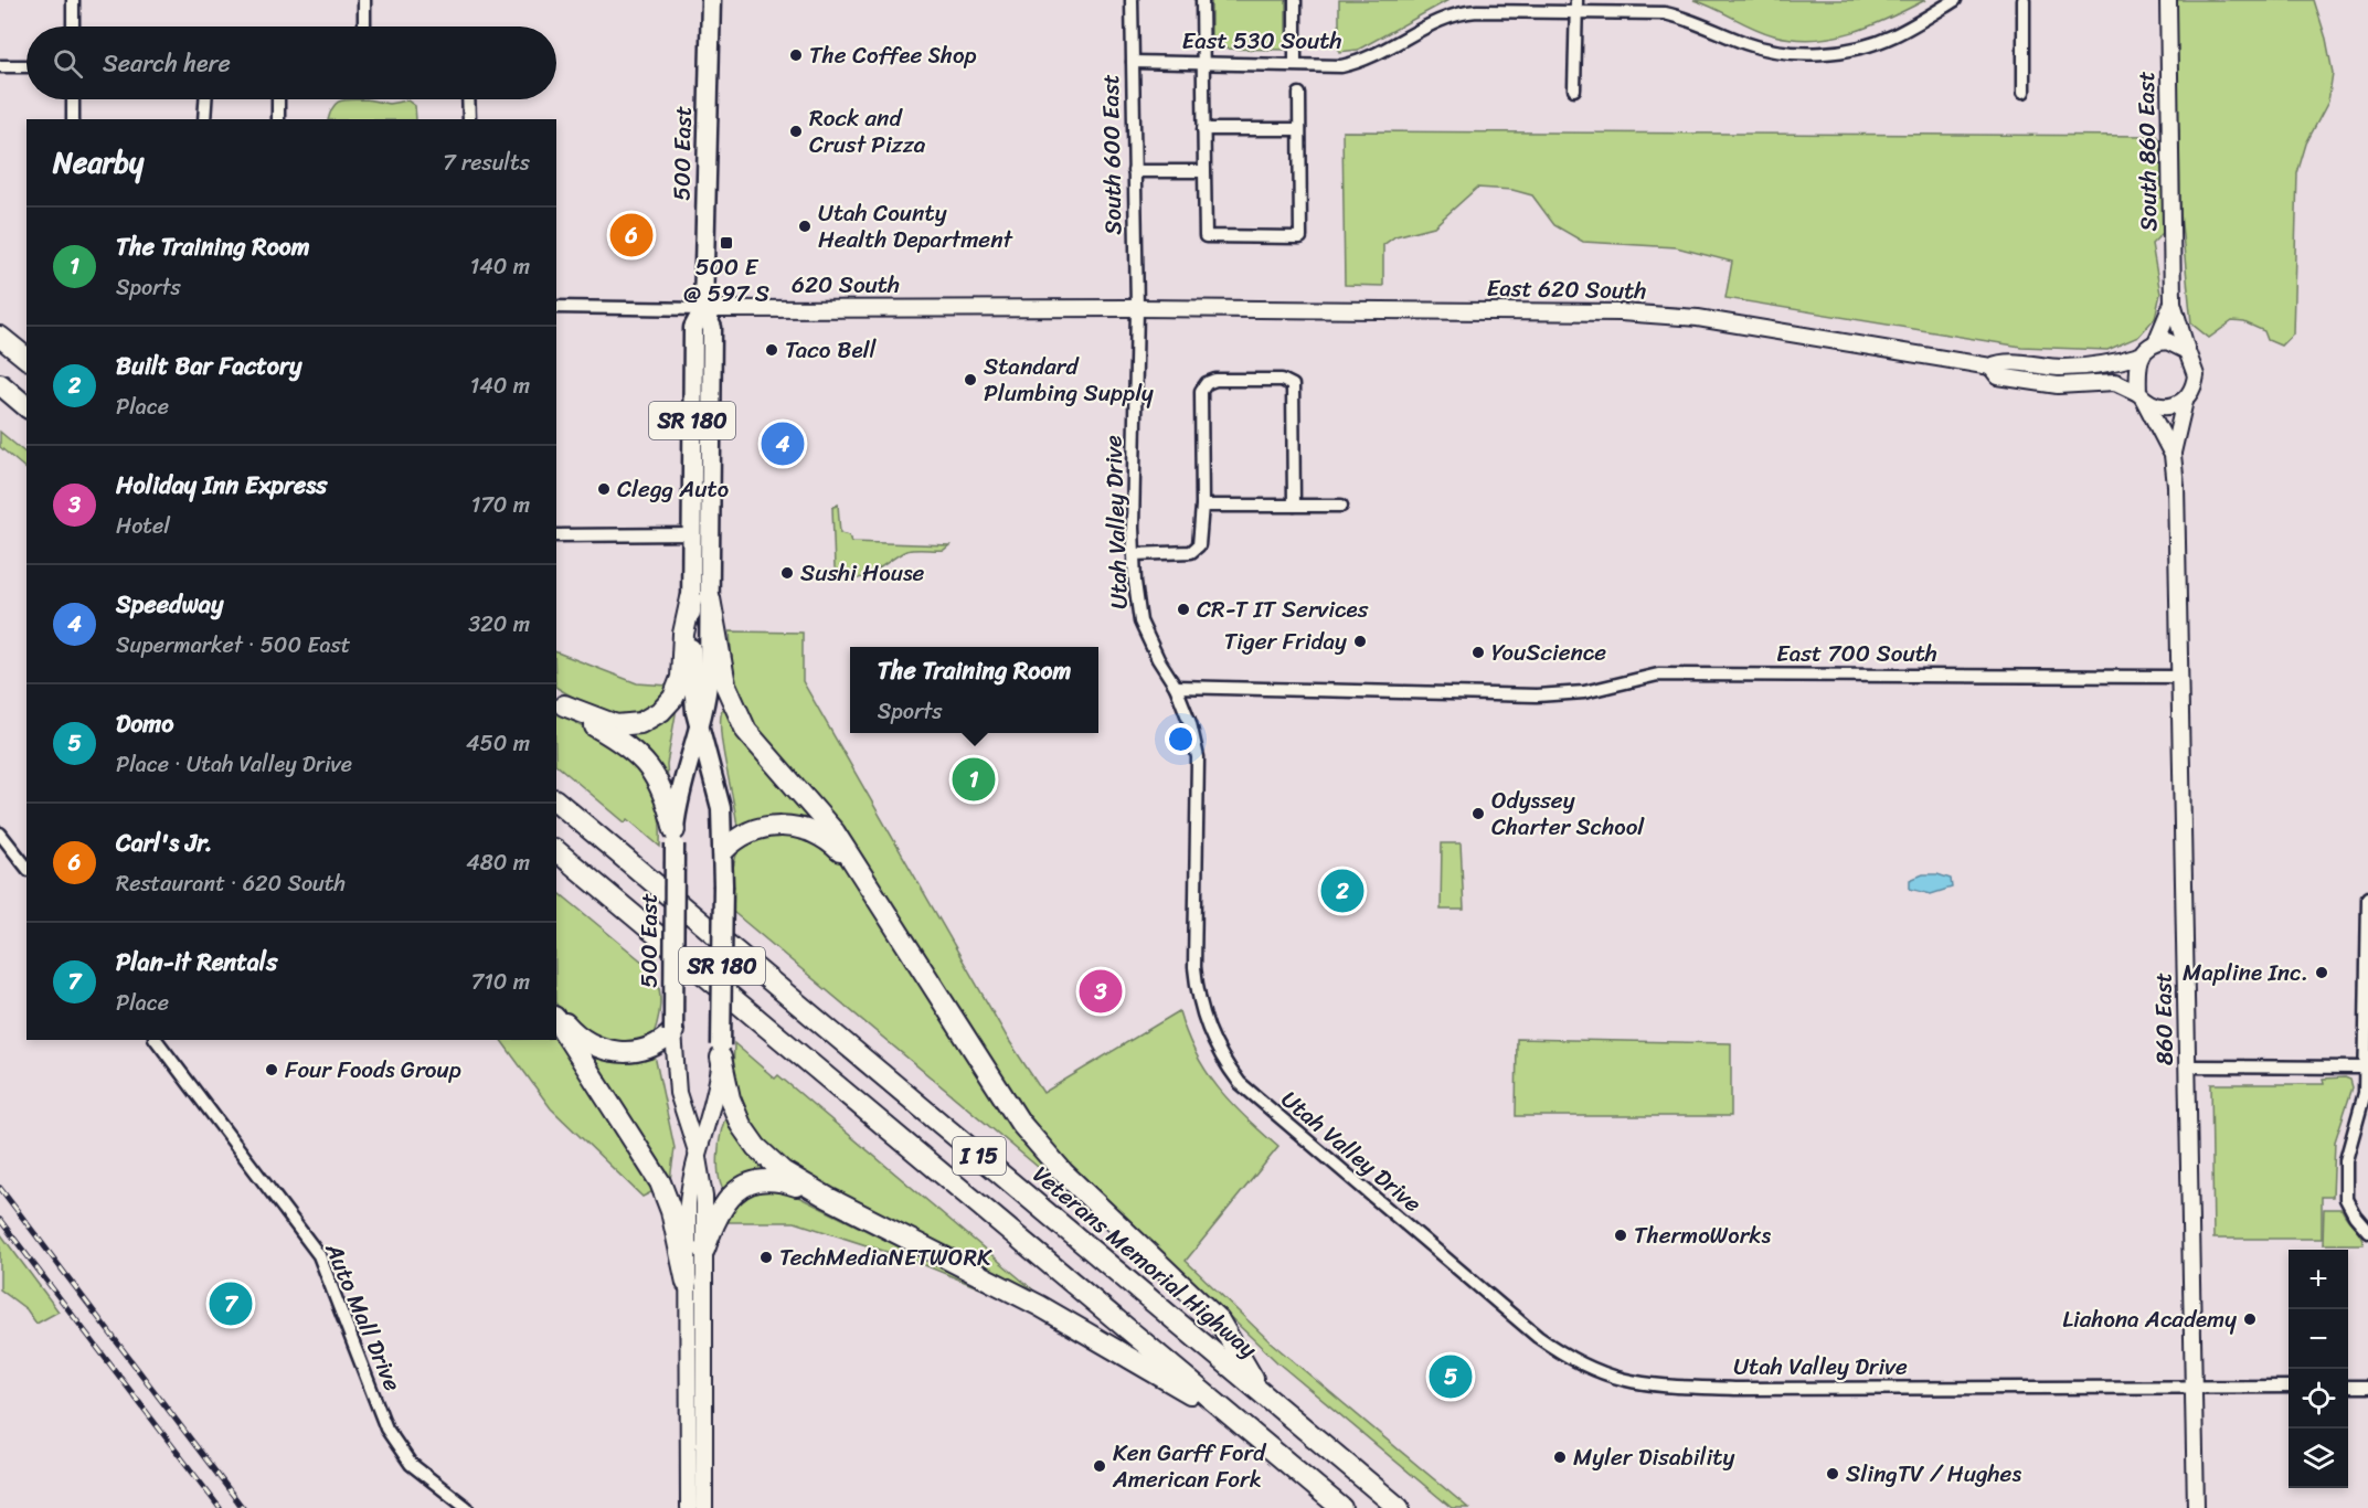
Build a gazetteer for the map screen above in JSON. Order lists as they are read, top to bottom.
{
  "streets": {
    "highway": ["I 15", "Veterans Memorial Highway"],
    "main road": ["500 East", "SR 180"],
    "street": [
      "East 530 South",
      "South 860 East",
      "South 600 East",
      "620 South",
      "East 620 South",
      "Utah Valley Drive",
      "East 700 South",
      "860 East",
      "Auto Mall Drive"
    ]
  },
  "crossings": [
    ["East 530 South", "South 600 East"],
    ["South 860 East", "East 620 South"],
    ["500 East", "620 South"],
    ["South 600 East", "620 South"],
    ["South 600 East", "East 620 South"],
    ["South 600 East", "Utah Valley Drive"],
    ["620 South", "East 620 South"],
    ["620 South", "Utah Valley Drive"],
    ["East 620 South", "Utah Valley Drive"],
    ["Utah Valley Drive", "East 700 South"],
    ["Utah Valley Drive", "860 East"],
    ["East 700 South", "860 East"]
  ],
  "places": {
    "other": [
      "The Coffee Shop",
      "Rock and Crust Pizza",
      "Utah County Health Department",
      "Taco Bell",
      "Standard Plumbing Supply",
      "Clegg Auto",
      "Sushi House",
      "CR-T IT Services",
      "Tiger Friday",
      "YouScience",
      "Odyssey Charter School",
      "Mapline Inc.",
      "Four Foods Group",
      "ThermoWorks",
      "TechMediaNETWORK",
      "Liahona Academy",
      "Myler Disability",
      "Ken Garff Ford American Fork",
      "SlingTV / Hughes"
    ],
    "transit": ["500 E @ 597 S"]
  },
  "page": {
    "search": "Search here",
    "heading": ["Nearby", "7 results"],
    "list": [
      {
        "mark": "1",
        "name": "The Training Room",
        "note": "Sports",
        "value": "140 m"
      },
      {
        "mark": "2",
        "name": "Built Bar Factory",
        "note": "Place",
        "value": "140 m"
      },
      {
        "mark": "3",
        "name": "Holiday Inn Express",
        "note": "Hotel",
        "value": "170 m"
      },
      {
        "mark": "4",
        "name": "Speedway",
        "note": "Supermarket · 500 East",
        "value": "320 m"
      },
      {
        "mark": "5",
        "name": "Domo",
        "note": "Place · Utah Valley Drive",
        "value": "450 m"
      },
      {
        "mark": "6",
        "name": "Carl's Jr.",
        "note": "Restaurant · 620 South",
        "value": "480 m"
      },
      {
        "mark": "7",
        "name": "Plan-it Rentals",
        "note": "Place",
        "value": "710 m"
      }
    ],
    "pins": [
      "6",
      "4",
      "1",
      "2",
      "3",
      "7",
      "5"
    ],
    "popup": ["The Training Room", "Sports"],
    "map_buttons": ["+", "−"]
  }
}
